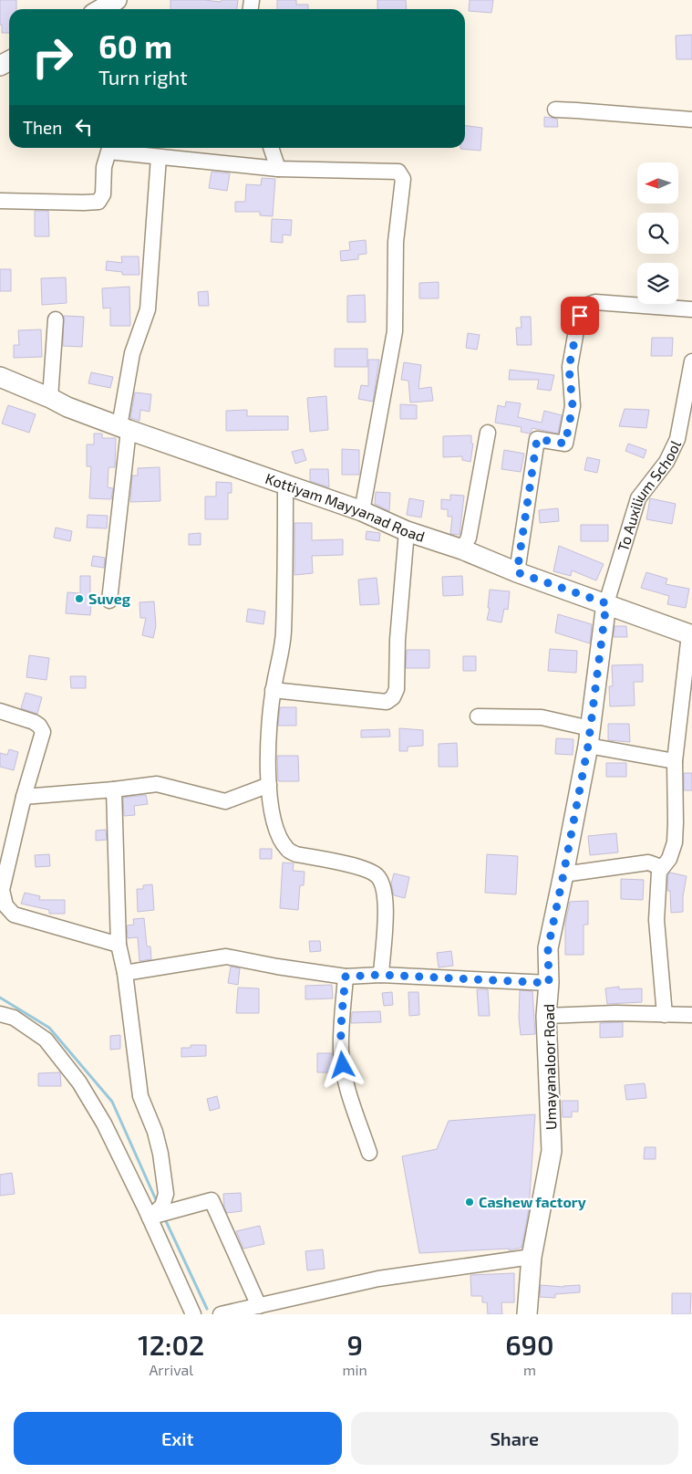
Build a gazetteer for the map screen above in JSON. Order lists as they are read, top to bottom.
{
  "streets": {
    "main road": ["Kottiyam Mayyanad Road", "Umayanaloor Road"],
    "street": ["To Auxilium School"]
  },
  "crossings": [
    ["To Auxilium School", "Kottiyam Mayyanad Road"],
    ["To Auxilium School", "Umayanaloor Road"],
    ["Kottiyam Mayyanad Road", "Umayanaloor Road"]
  ],
  "places": ["Suveg", "Cashew factory"],
  "north": "left",
  "page": {
    "turn": ["60 m", "Turn right"],
    "then": "Then",
    "eta": [
      "12:02",
      "Arrival",
      "9",
      "min",
      "690",
      "m"
    ],
    "buttons": ["Exit", "Share"]
  }
}
